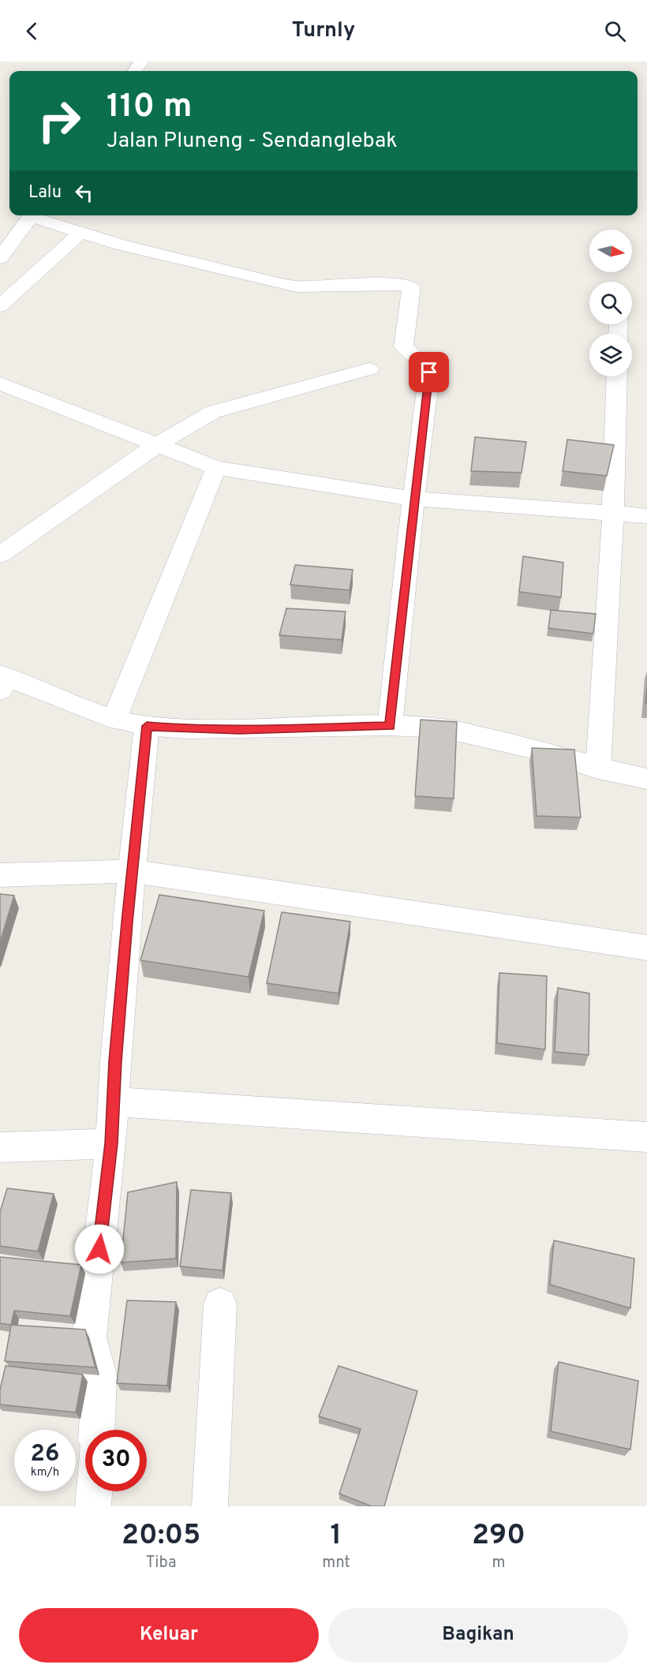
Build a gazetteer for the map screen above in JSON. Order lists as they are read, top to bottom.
{
  "north": "right",
  "page": {
    "header": "Turnly",
    "turn": ["110 m", "Jalan Pluneng - Sendanglebak"],
    "then": "Lalu",
    "speed": "26 km/h",
    "limit": "30",
    "eta": [
      "20:05",
      "Tiba",
      "1",
      "mnt",
      "290",
      "m"
    ],
    "buttons": ["Keluar", "Bagikan"]
  }
}
